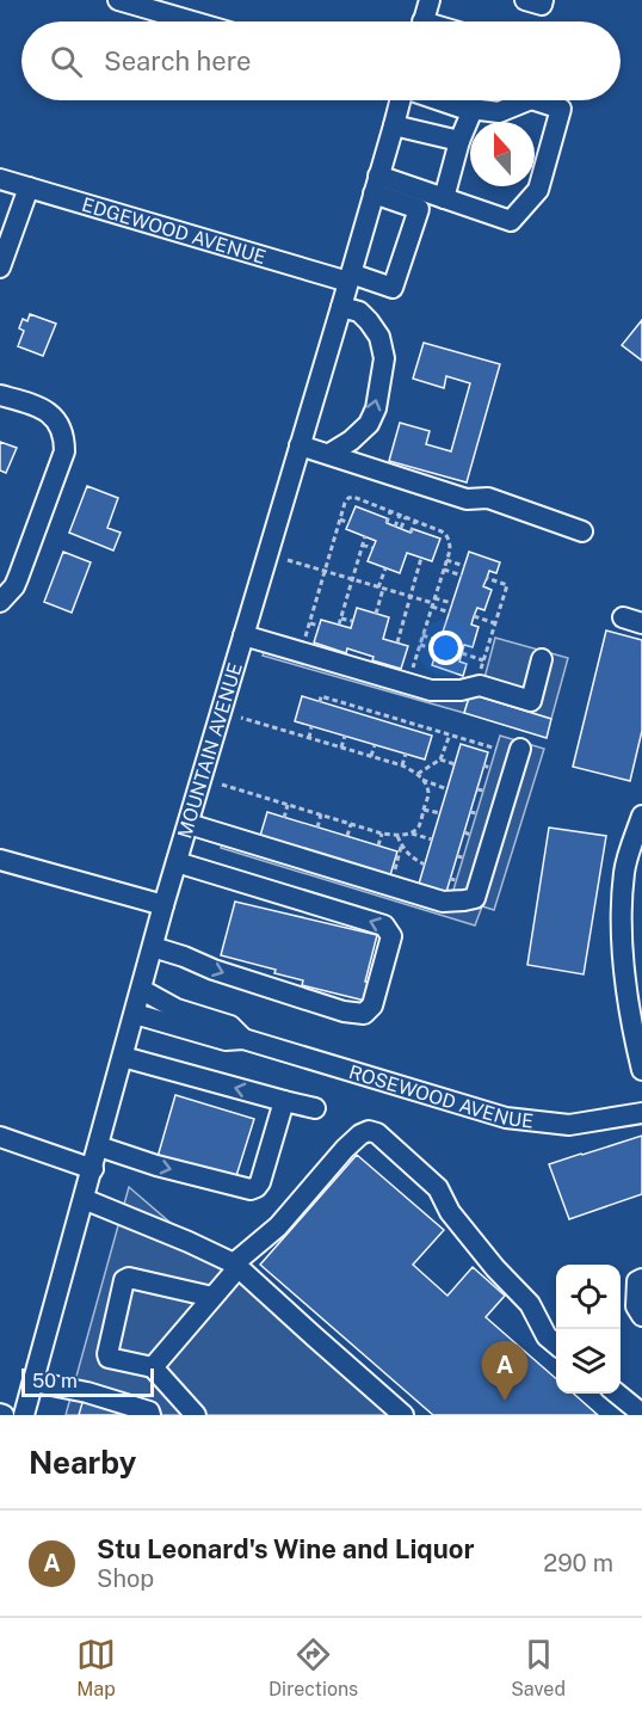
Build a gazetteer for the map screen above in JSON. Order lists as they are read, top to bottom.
{
  "streets": {
    "street": ["EDGEWOOD AVENUE", "MOUNTAIN AVENUE", "ROSEWOOD AVENUE"]
  },
  "crossings": [
    ["EDGEWOOD AVENUE", "MOUNTAIN AVENUE"],
    ["MOUNTAIN AVENUE", "ROSEWOOD AVENUE"]
  ],
  "scale_bar": "50 m",
  "north": "top",
  "page": {
    "search": "Search here",
    "pins": "A",
    "scale": "50 m",
    "heading": "Nearby",
    "list": [
      {
        "mark": "A",
        "name": "Stu Leonard's Wine and Liquor",
        "note": "Shop",
        "value": "290 m"
      }
    ],
    "nav": ["Map", "Directions", "Saved"]
  }
}
